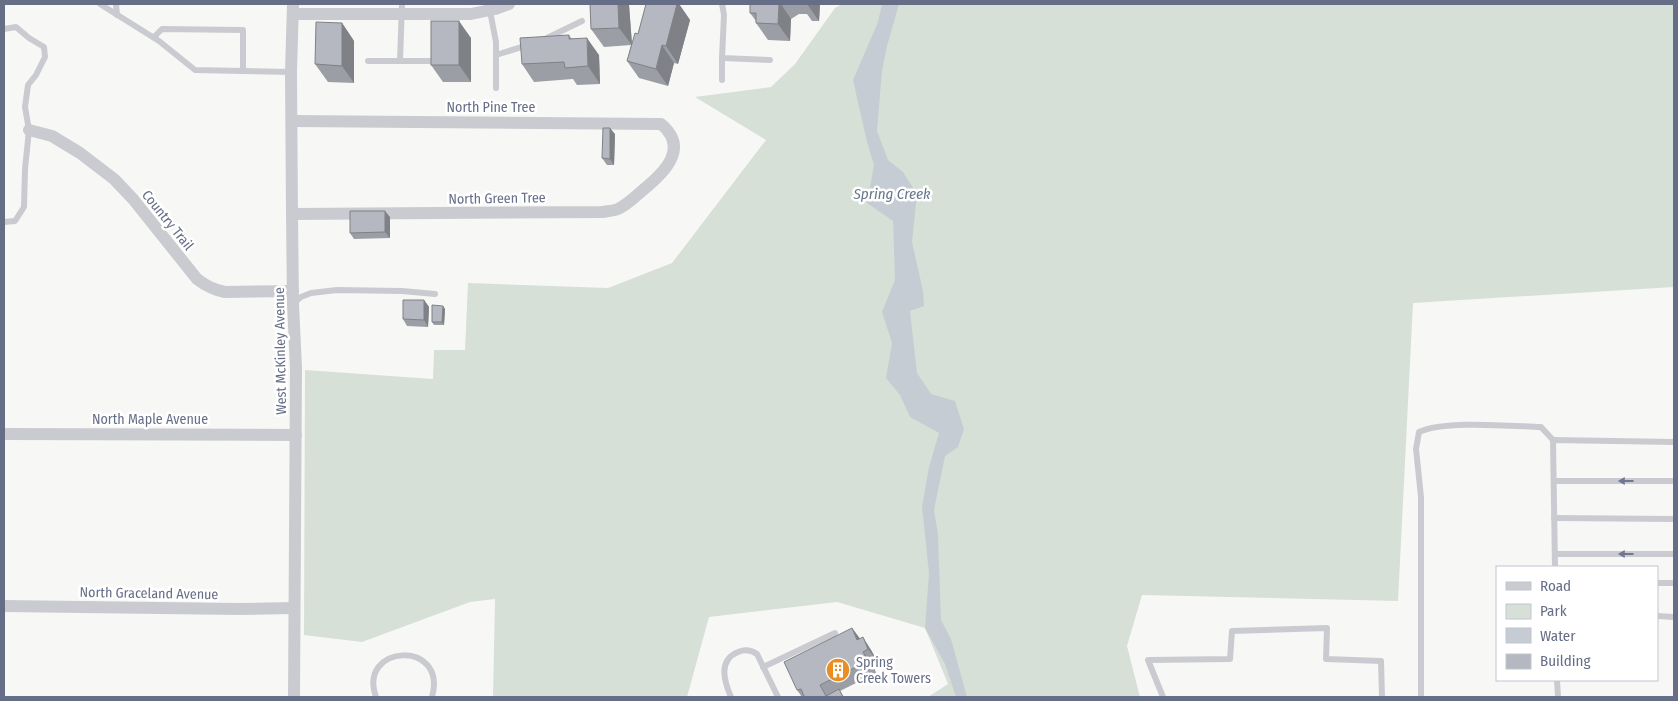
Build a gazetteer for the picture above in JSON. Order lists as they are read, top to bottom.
{
  "streets": {
    "street": [
      "North Pine Tree",
      "North Green Tree",
      "Country Trail",
      "West McKinley Avenue",
      "North Maple Avenue",
      "North Graceland Avenue"
    ]
  },
  "crossings": [
    ["North Pine Tree", "North Green Tree"],
    ["North Pine Tree", "West McKinley Avenue"],
    ["North Green Tree", "West McKinley Avenue"],
    ["Country Trail", "West McKinley Avenue"],
    ["West McKinley Avenue", "North Maple Avenue"],
    ["West McKinley Avenue", "North Graceland Avenue"]
  ],
  "water": ["Spring Creek"],
  "places": {
    "building": ["Spring Creek Towers"]
  },
  "legend": [
    "Road",
    "Park",
    "Water",
    "Building"
  ]
}
